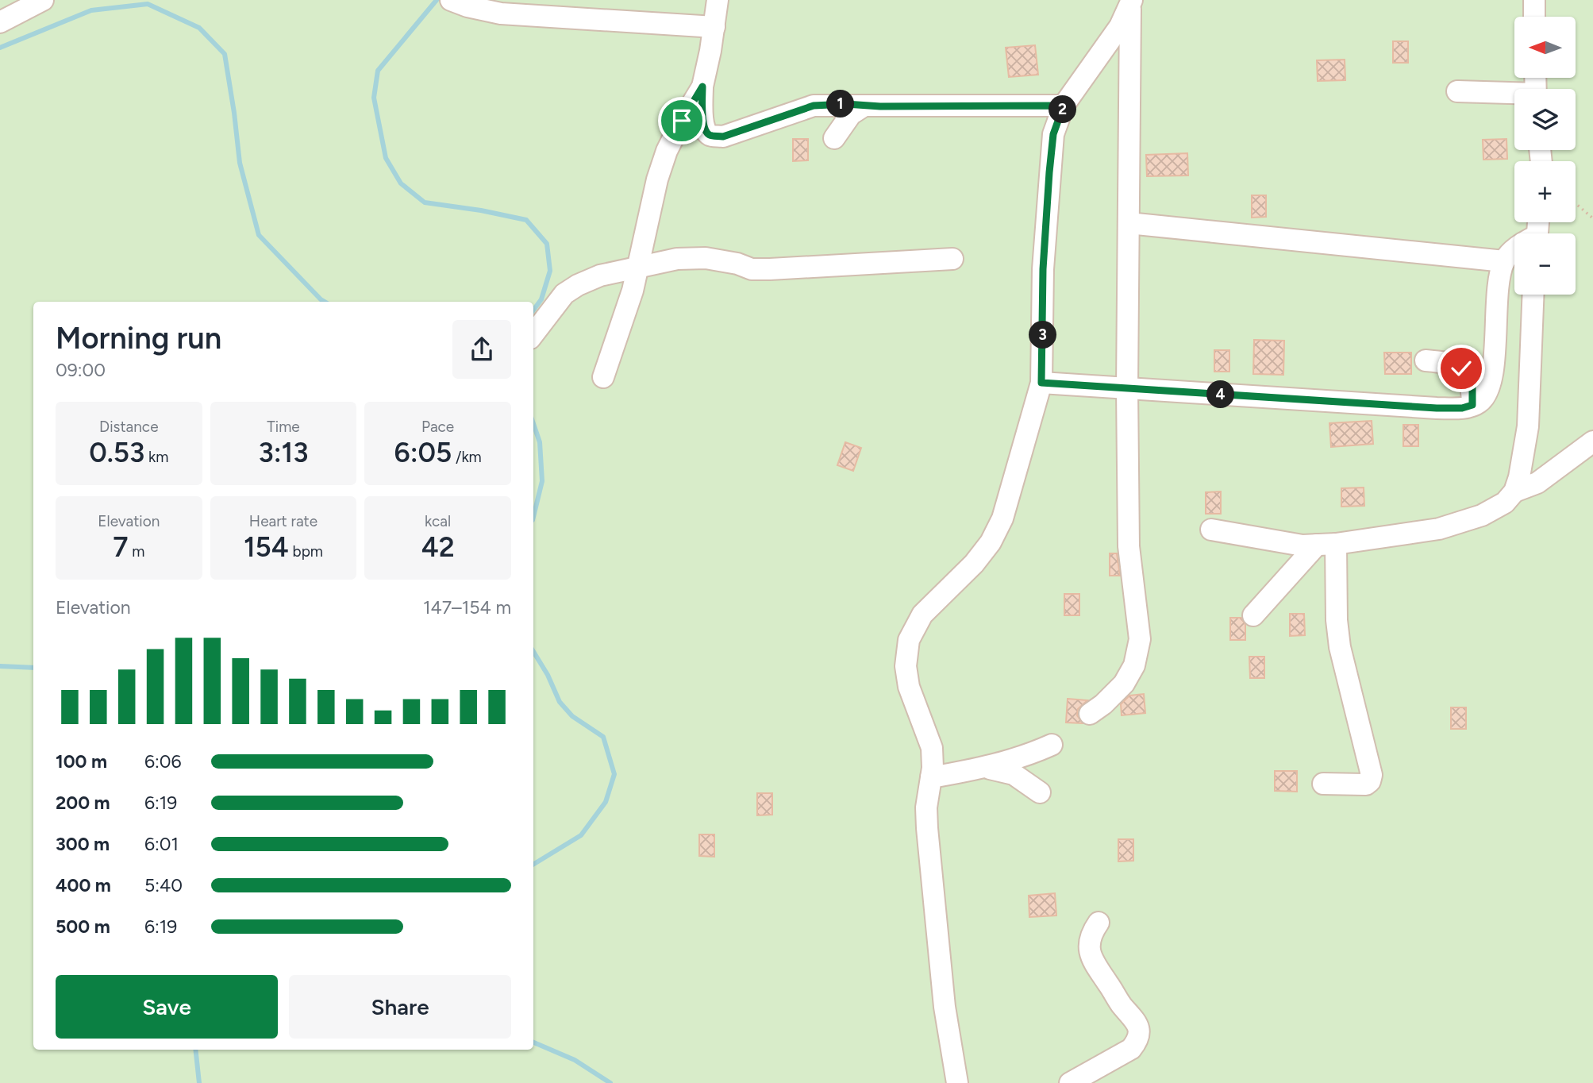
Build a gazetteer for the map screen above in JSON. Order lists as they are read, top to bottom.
{
  "north": "left",
  "page": {
    "map_buttons": ["+", "−"],
    "pins": [
      "1",
      "2",
      "3",
      "4"
    ],
    "heading": ["Morning run", "09:00"],
    "stats": [
      ["Distance", "0.53 km"],
      ["Time", "3:13"],
      ["Pace", "6:05 /km"],
      ["Elevation", "7 m"],
      ["Heart rate", "154 bpm"],
      ["kcal", "42"]
    ],
    "chart": ["Elevation", "147–154 m"],
    "list": [
      {
        "name": "100 m",
        "note": "6:06"
      },
      {
        "name": "200 m",
        "note": "6:19"
      },
      {
        "name": "300 m",
        "note": "6:01"
      },
      {
        "name": "400 m",
        "note": "5:40"
      },
      {
        "name": "500 m",
        "note": "6:19"
      }
    ],
    "buttons": ["Save", "Share"]
  }
}
